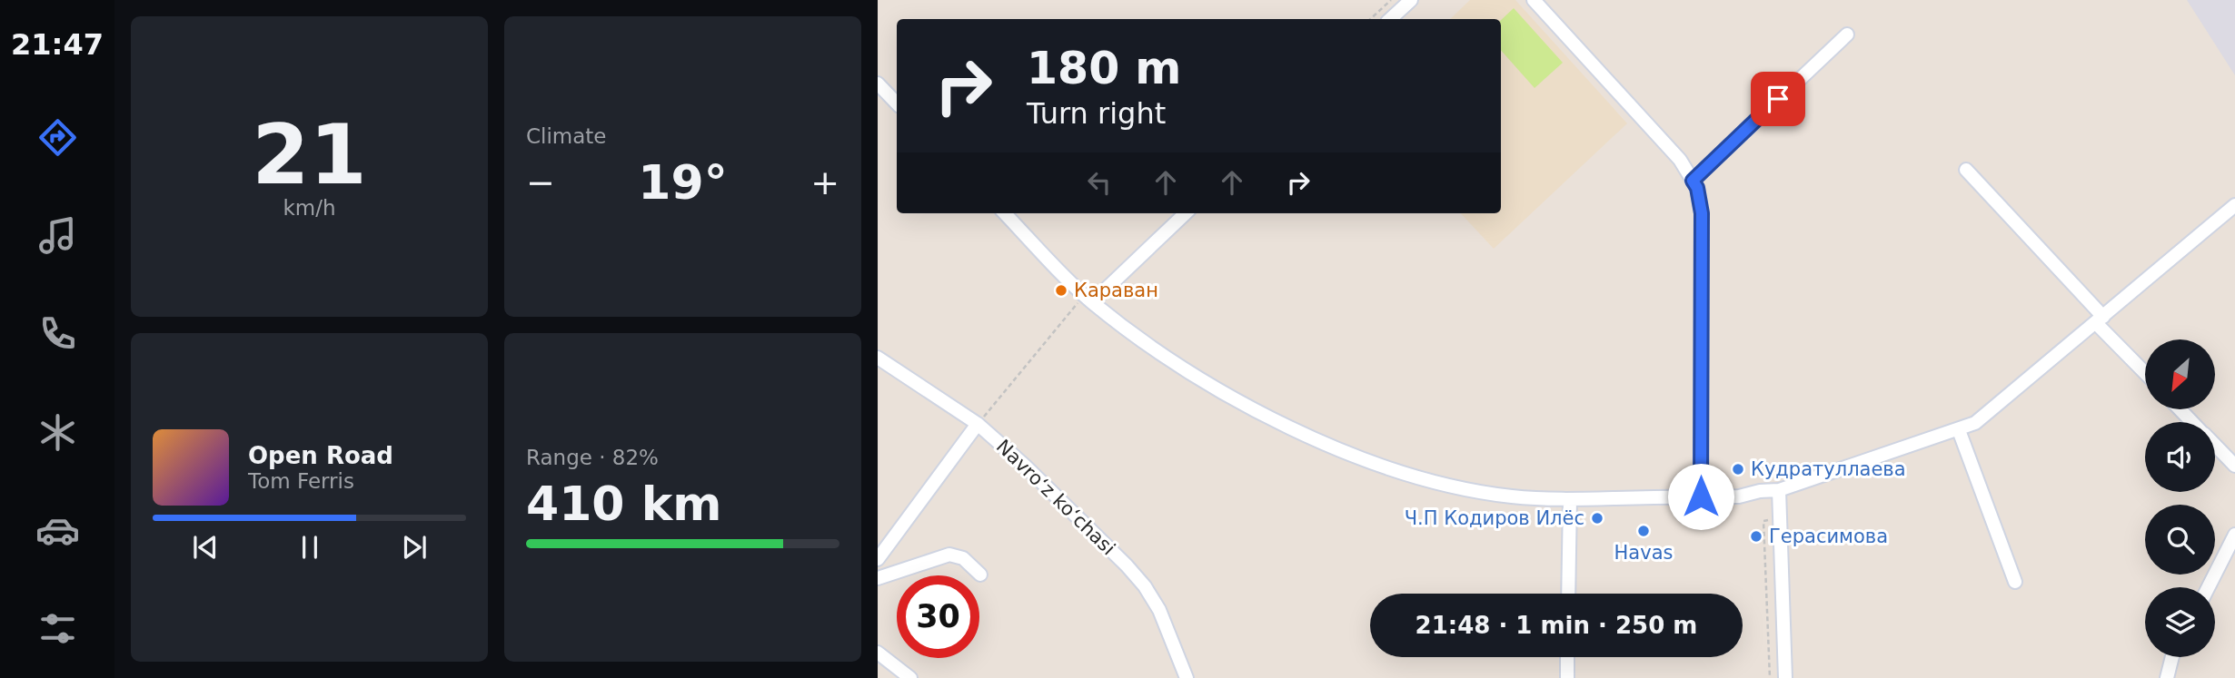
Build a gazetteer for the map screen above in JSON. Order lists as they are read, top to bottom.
{
  "streets": {
    "street": ["Navro‘z ko‘chasi"]
  },
  "places": [
    "Караван",
    "Кудратуллаева",
    "Ч.П Кодиров Илёс",
    "Havas",
    "Герасимова"
  ],
  "north": "bottom left",
  "page": {
    "tabs": "21:47",
    "tile": [
      ["21", "km/h"],
      "Climate",
      ["Range · 82%", "410 km"]
    ],
    "turn": ["180 m", "Turn right"],
    "heat": ["−", "19°", "+"],
    "song": ["Open Road", "Tom Ferris"],
    "limit": "30",
    "trip": "21:48 · 1 min · 250 m"
  }
}
